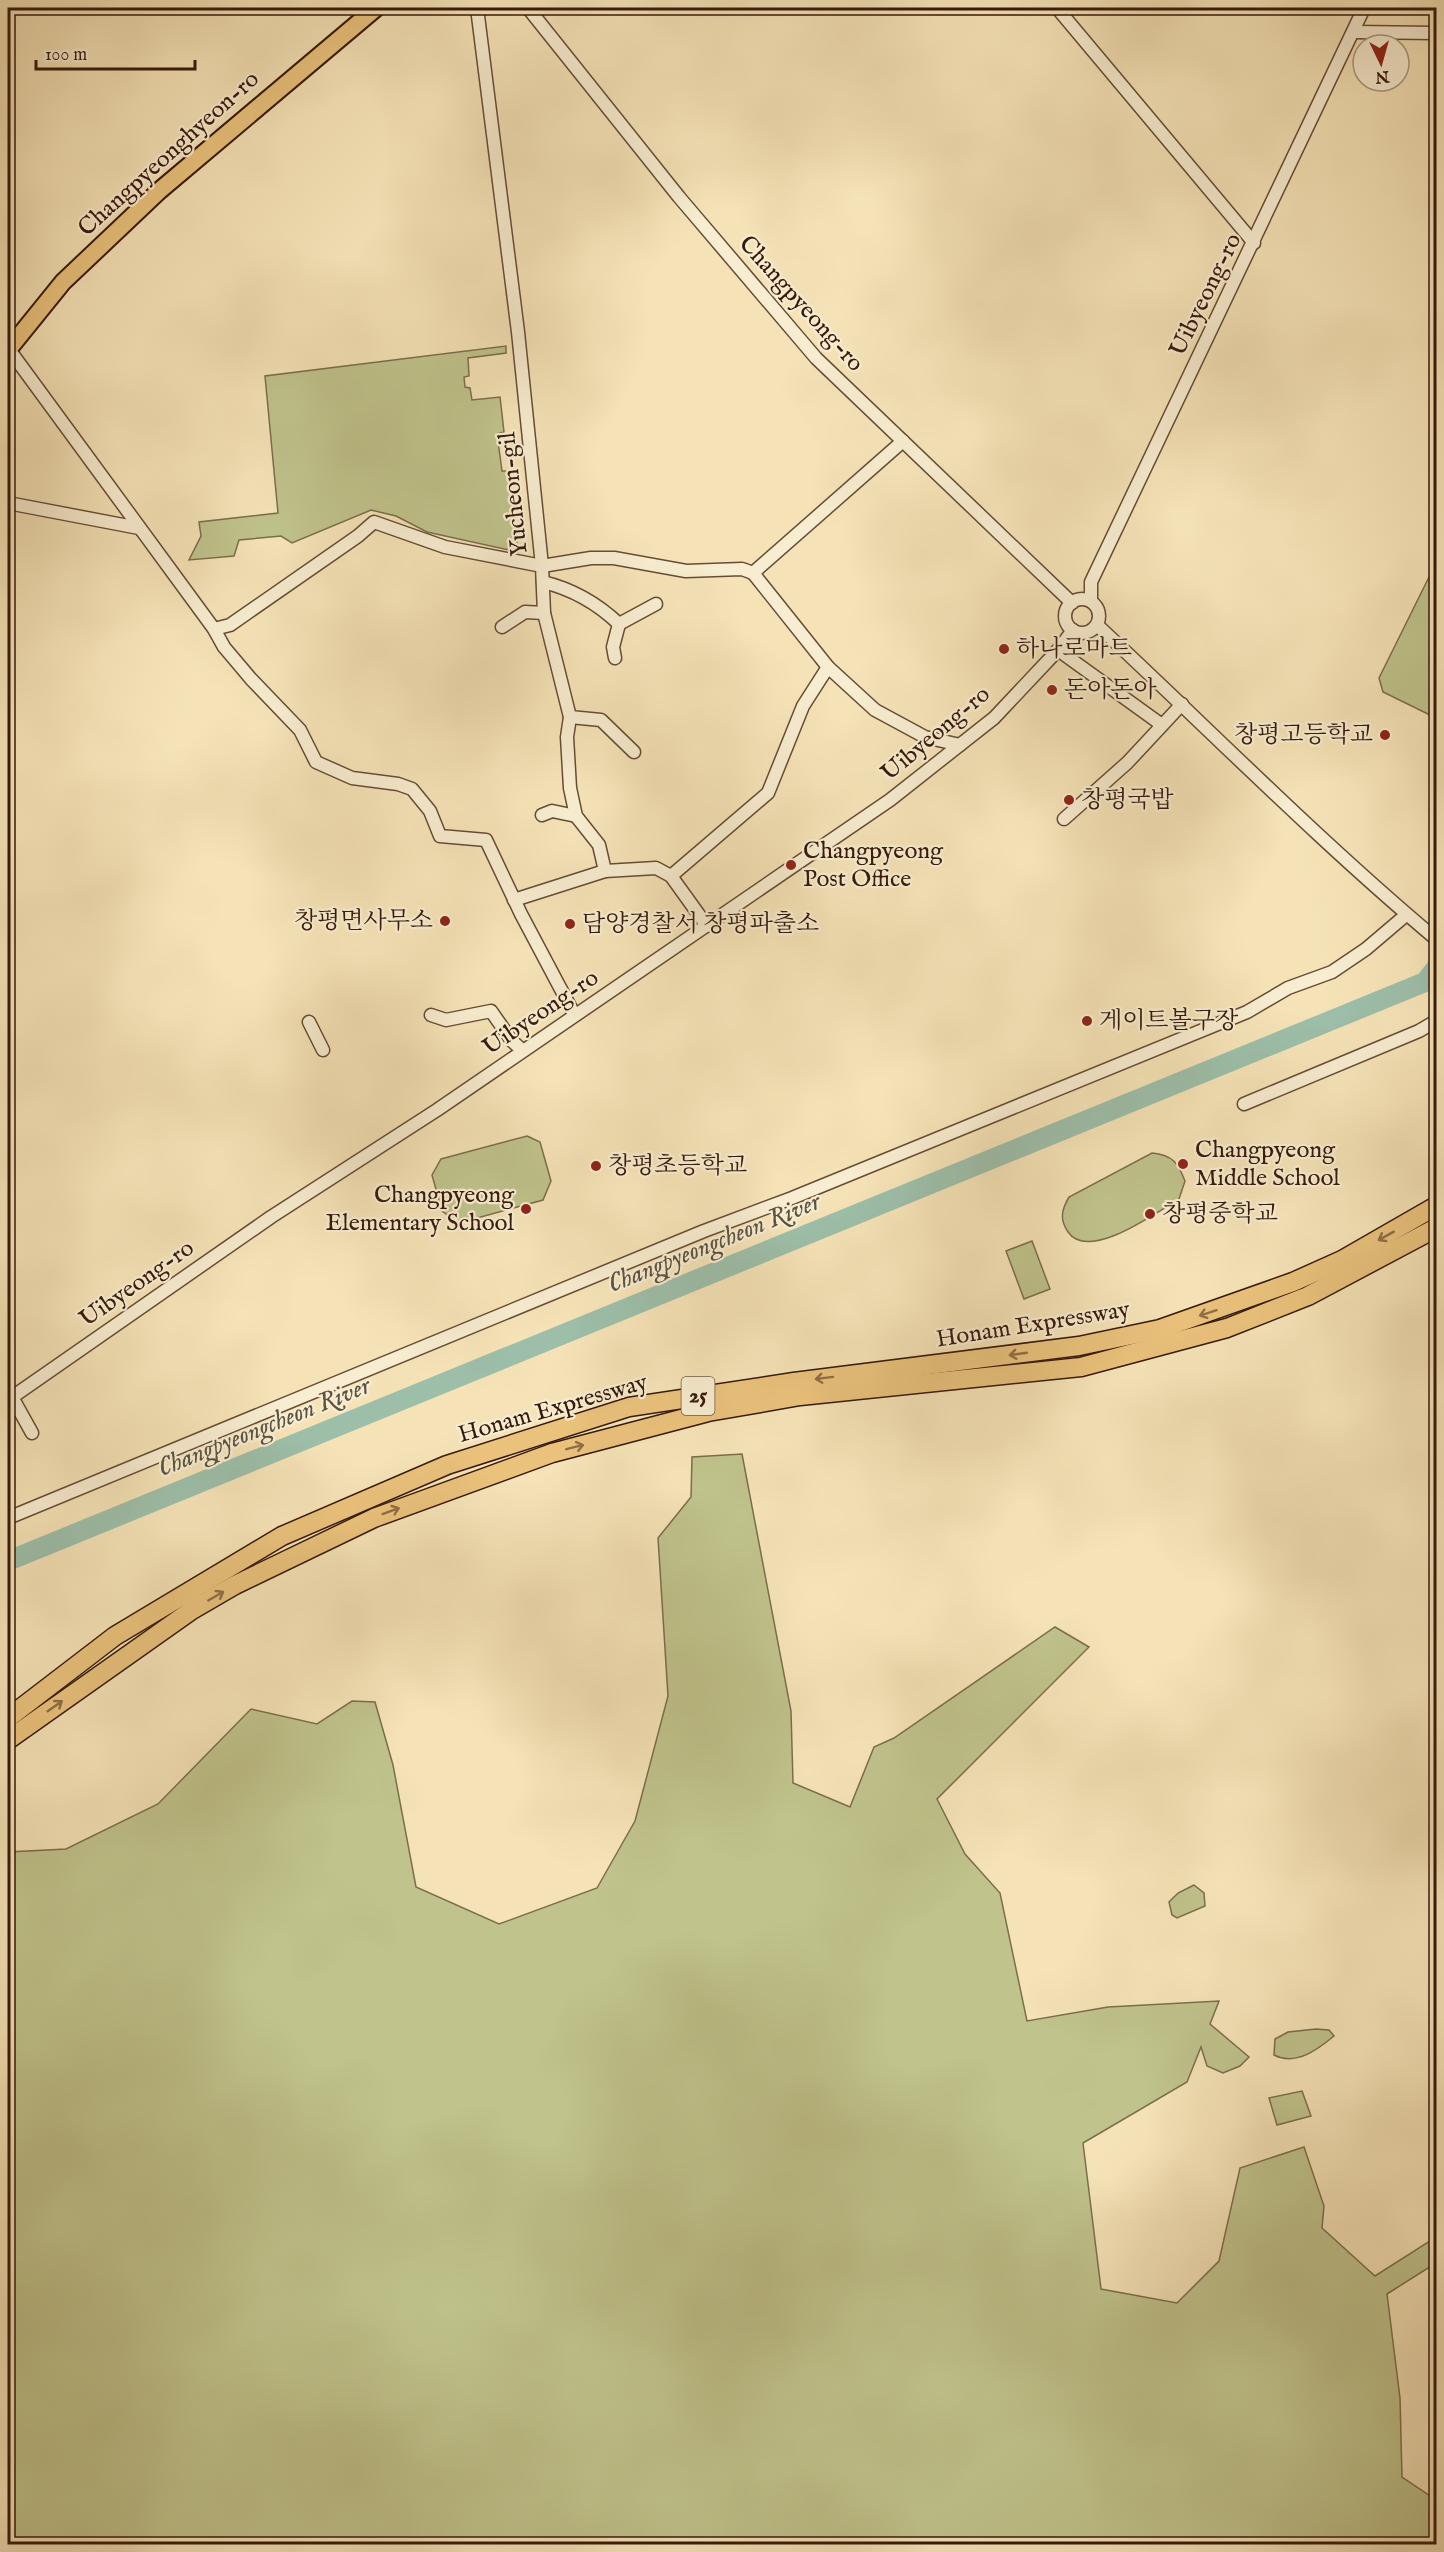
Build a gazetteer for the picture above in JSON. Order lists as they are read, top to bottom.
{
  "streets": {
    "highway": ["Honam Expressway", "25"],
    "main road": ["Changpyeonghyeon-ro"],
    "street": ["Uibyeong-ro", "Changpyeong-ro", "Yucheon-gil"]
  },
  "crossings": [
    ["Uibyeong-ro", "Changpyeong-ro"]
  ],
  "water": ["Changpyeongcheon River"],
  "places": [
    "하나로마트",
    "돈아돈아",
    "창평고등학교",
    "창평국밥",
    "Changpyeong Post Office",
    "창평면사무소",
    "담양경찰서 창평파출소",
    "게이트볼구장",
    "Changpyeong Middle School",
    "창평초등학교",
    "Changpyeong Elementary School",
    "창평중학교"
  ],
  "scale_bar": "100 m",
  "north": "bottom"
}
